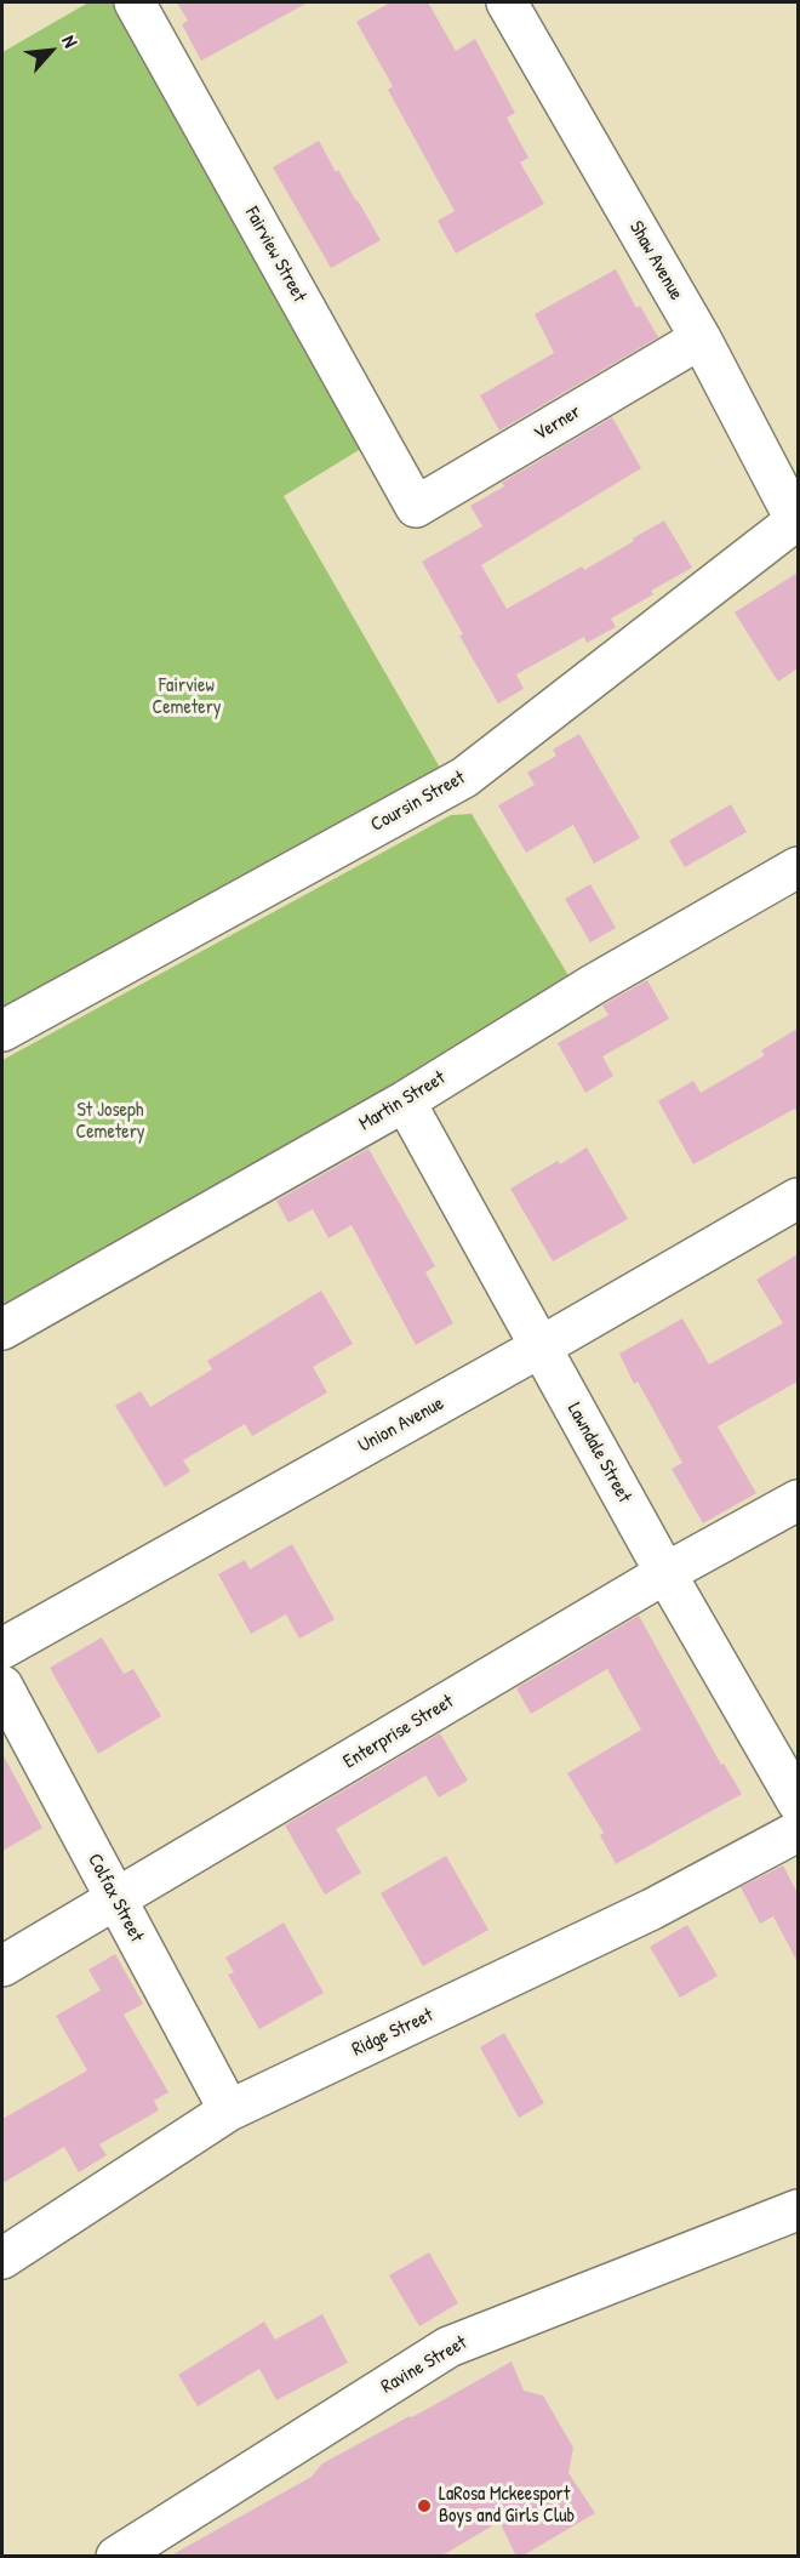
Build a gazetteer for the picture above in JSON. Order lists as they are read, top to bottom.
{
  "streets": {
    "street": [
      "Fairview Street",
      "Shaw Avenue",
      "Verner",
      "Coursin Street",
      "Martin Street",
      "Union Avenue",
      "Lawndale Street",
      "Enterprise Street",
      "Colfax Street",
      "Ridge Street",
      "Ravine Street"
    ]
  },
  "crossings": [
    ["Fairview Street", "Verner"],
    ["Shaw Avenue", "Verner"],
    ["Shaw Avenue", "Coursin Street"],
    ["Martin Street", "Lawndale Street"],
    ["Union Avenue", "Lawndale Street"],
    ["Lawndale Street", "Enterprise Street"],
    ["Enterprise Street", "Colfax Street"],
    ["Colfax Street", "Ridge Street"]
  ],
  "parks": ["Fairview Cemetery", "St Joseph Cemetery"],
  "places": ["LaRosa Mckeesport Boys and Girls Club"],
  "north": "top right"
}
